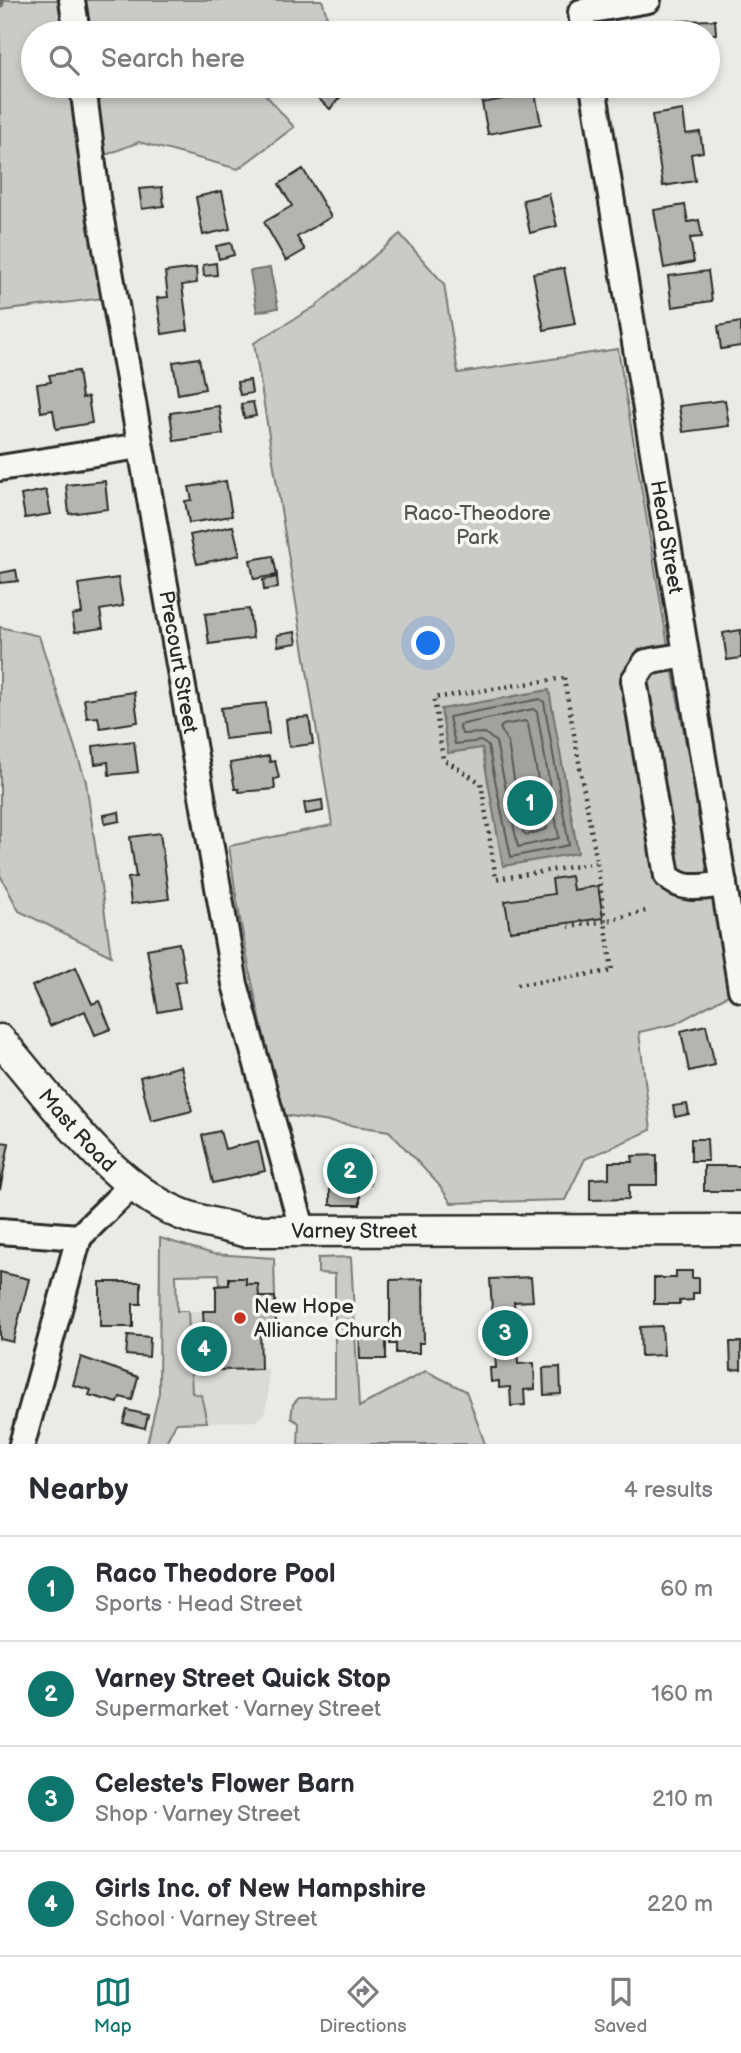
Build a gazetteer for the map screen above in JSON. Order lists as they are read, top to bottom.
{
  "streets": {
    "main road": ["Mast Road", "Varney Street"],
    "street": ["Head Street", "Precourt Street"]
  },
  "crossings": [
    ["Precourt Street", "Varney Street"],
    ["Mast Road", "Varney Street"]
  ],
  "parks": ["Raco-Theodore Park"],
  "places": ["New Hope Alliance Church"],
  "page": {
    "search": "Search here",
    "pins": [
      "1",
      "2",
      "3",
      "4"
    ],
    "heading": ["Nearby", "4 results"],
    "list": [
      {
        "mark": "1",
        "name": "Raco Theodore Pool",
        "note": "Sports · Head Street",
        "value": "60 m"
      },
      {
        "mark": "2",
        "name": "Varney Street Quick Stop",
        "note": "Supermarket · Varney Street",
        "value": "160 m"
      },
      {
        "mark": "3",
        "name": "Celeste's Flower Barn",
        "note": "Shop · Varney Street",
        "value": "210 m"
      },
      {
        "mark": "4",
        "name": "Girls Inc. of New Hampshire",
        "note": "School · Varney Street",
        "value": "220 m"
      }
    ],
    "nav": ["Map", "Directions", "Saved"]
  }
}
